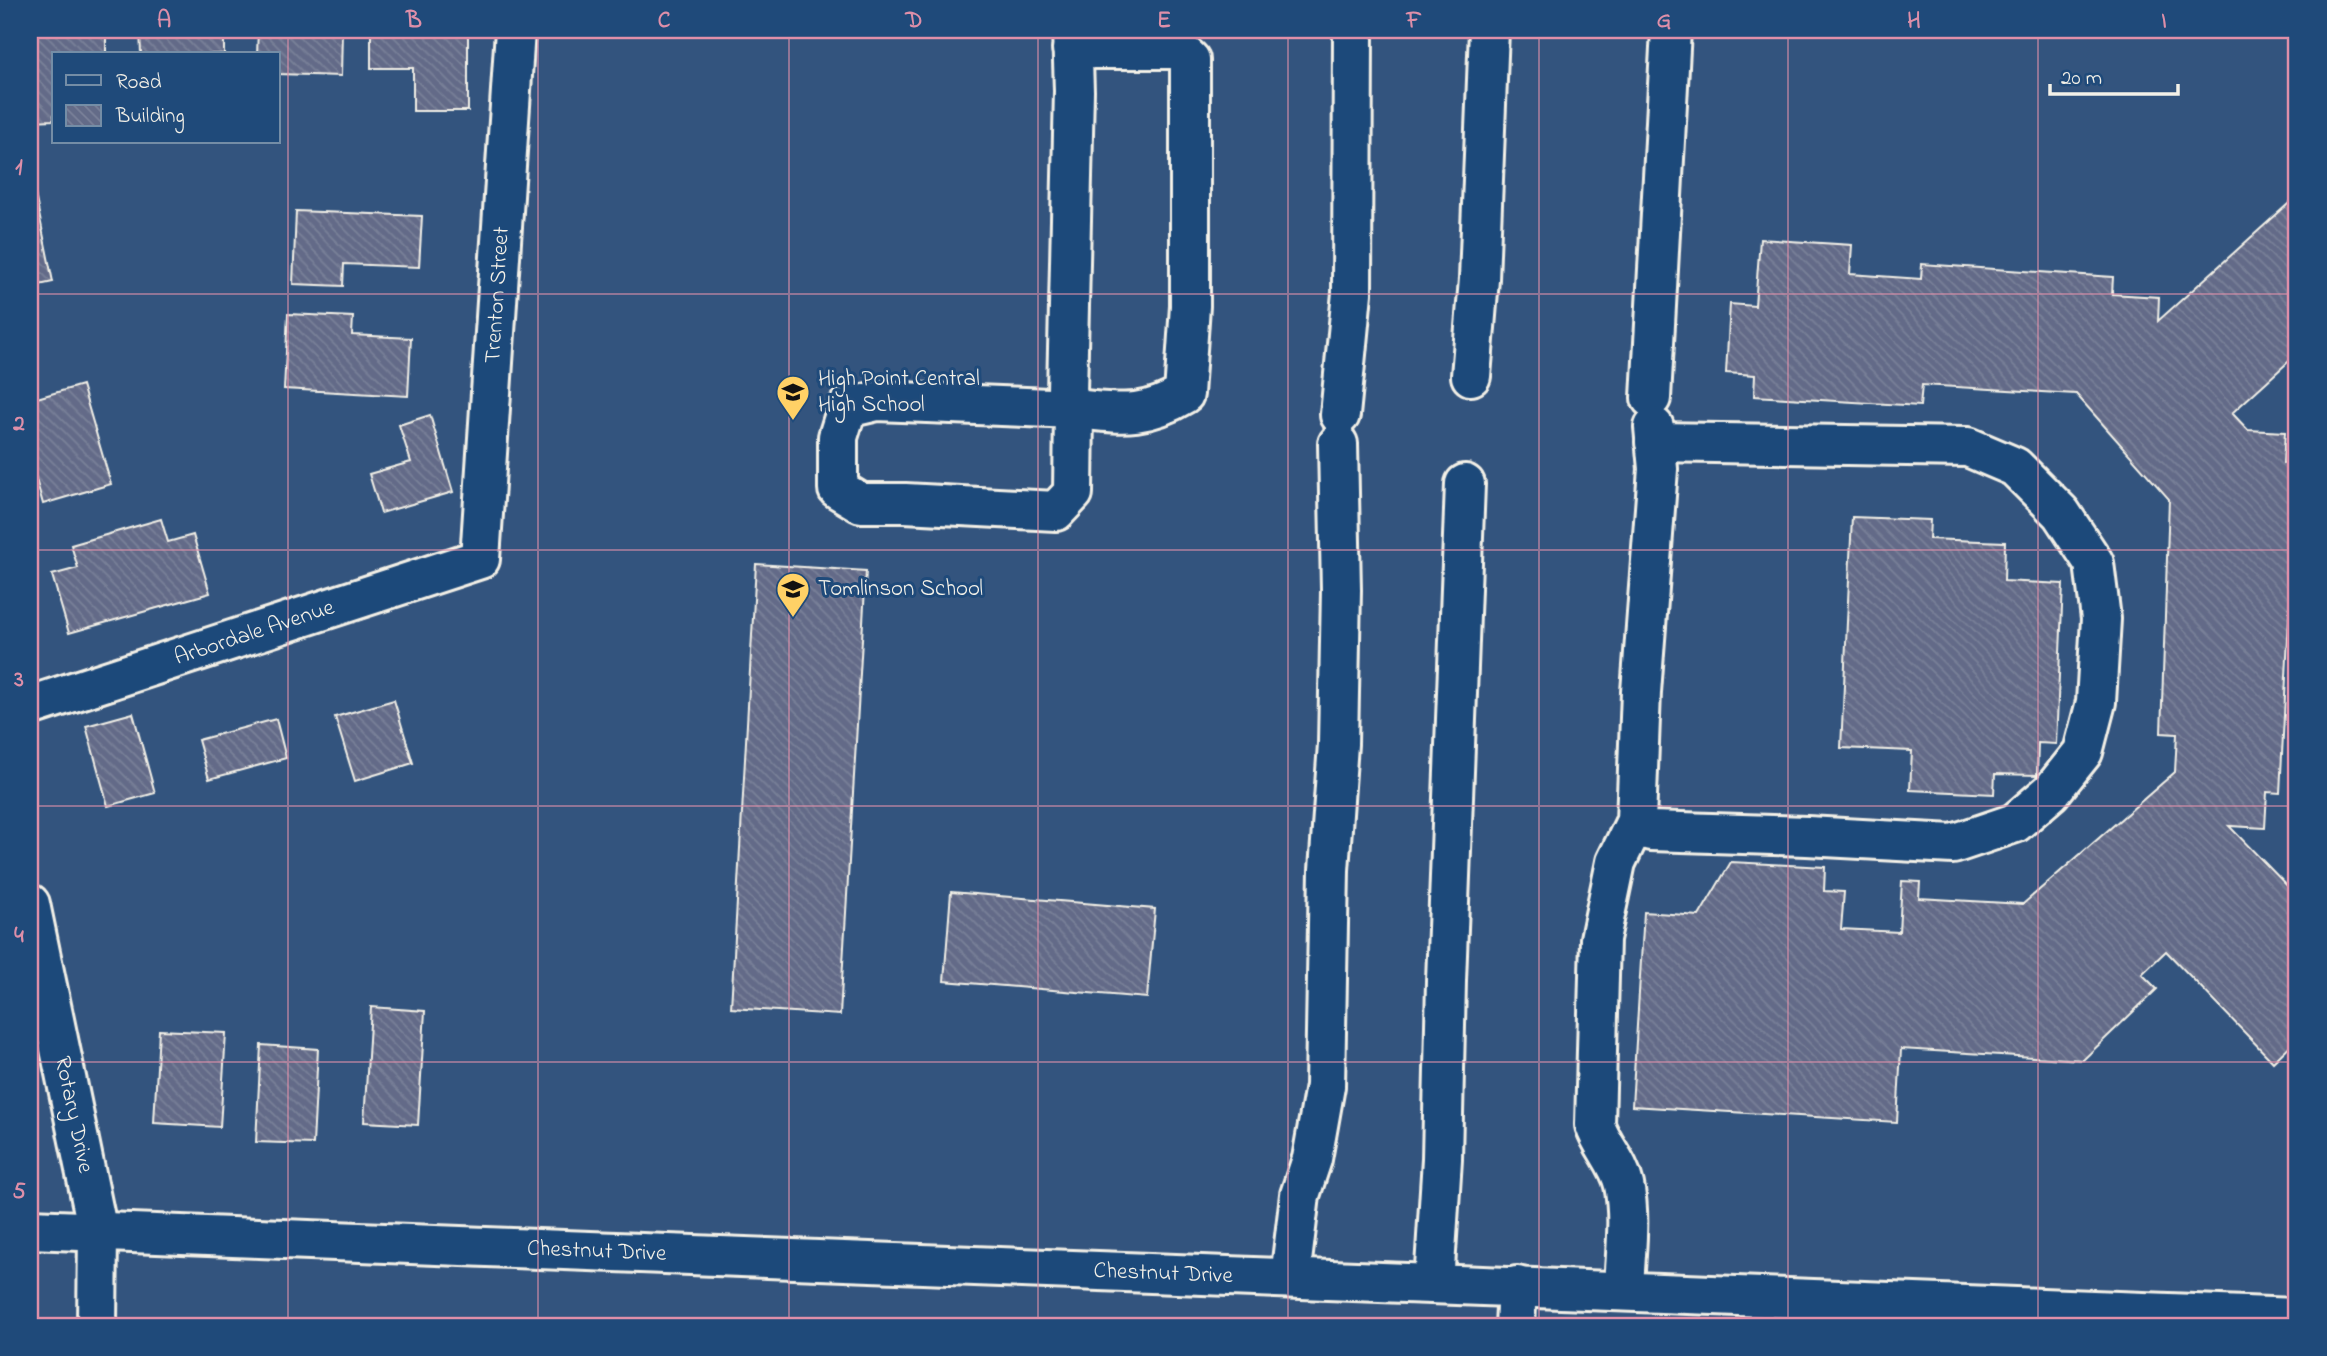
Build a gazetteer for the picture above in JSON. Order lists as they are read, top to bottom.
{
  "streets": {
    "street": [
      "Trenton Street",
      "Arbordale Avenue",
      "Rotary Drive",
      "Chestnut Drive"
    ]
  },
  "crossings": [
    ["Trenton Street", "Arbordale Avenue"],
    ["Rotary Drive", "Chestnut Drive"]
  ],
  "places": {
    "school or university": ["High Point Central High School", "Tomlinson School"]
  },
  "legend": ["Road", "Building"],
  "scale_bar": "20 m",
  "grid": {
    "columns": [
      "A",
      "B",
      "C",
      "D",
      "E",
      "F",
      "G",
      "H",
      "I"
    ],
    "rows": [
      "1",
      "2",
      "3",
      "4",
      "5"
    ]
  }
}
